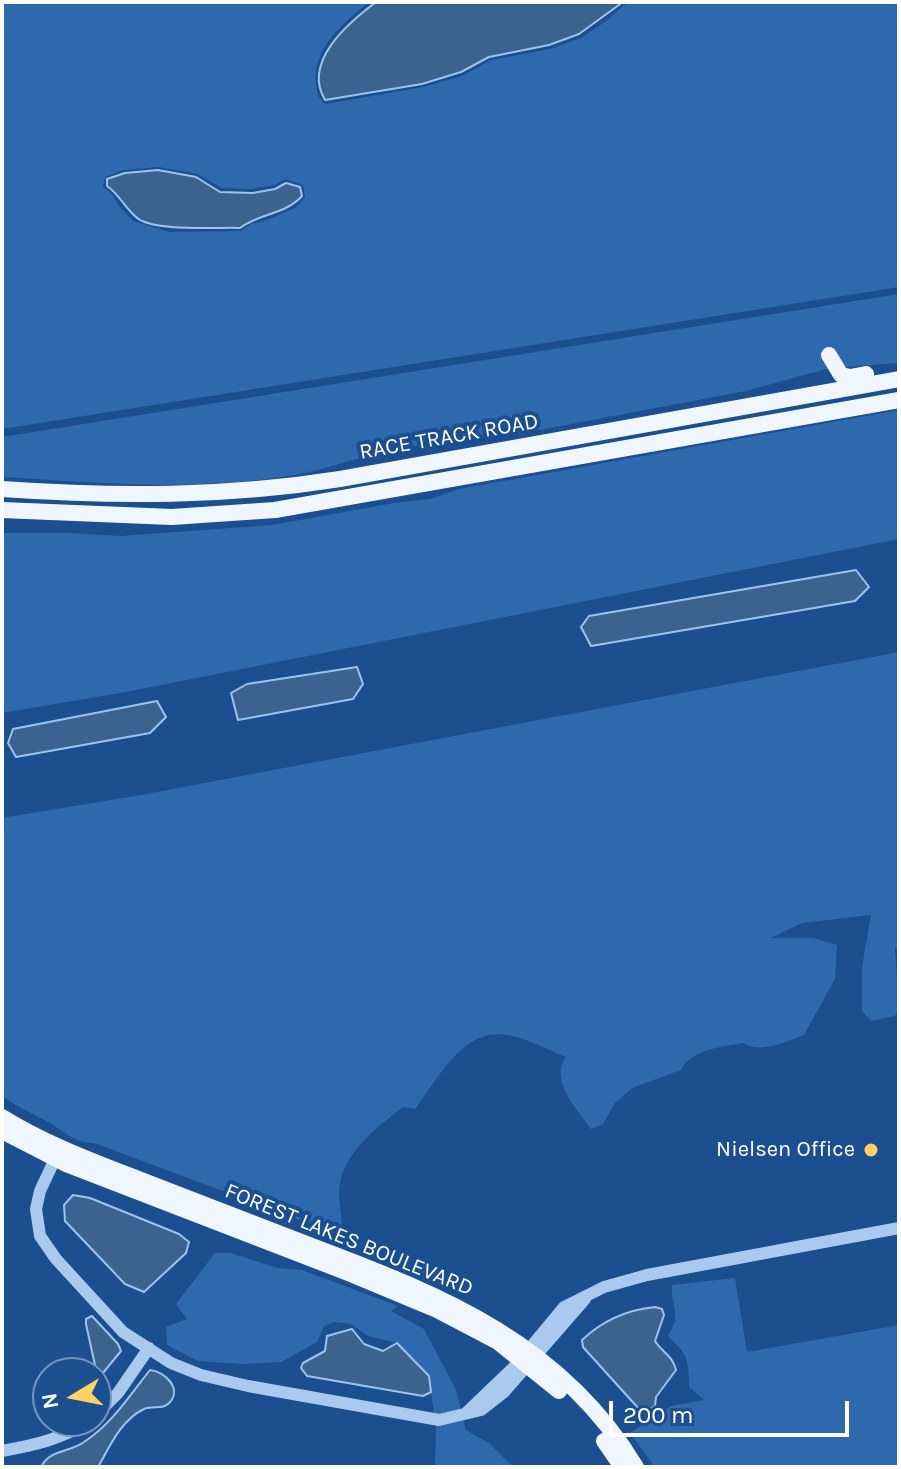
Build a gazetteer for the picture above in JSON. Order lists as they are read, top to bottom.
{
  "streets": {
    "main road": ["RACE TRACK ROAD", "FOREST LAKES BOULEVARD"]
  },
  "places": ["Nielsen Office"],
  "scale_bar": "200 m",
  "north": "left"
}
